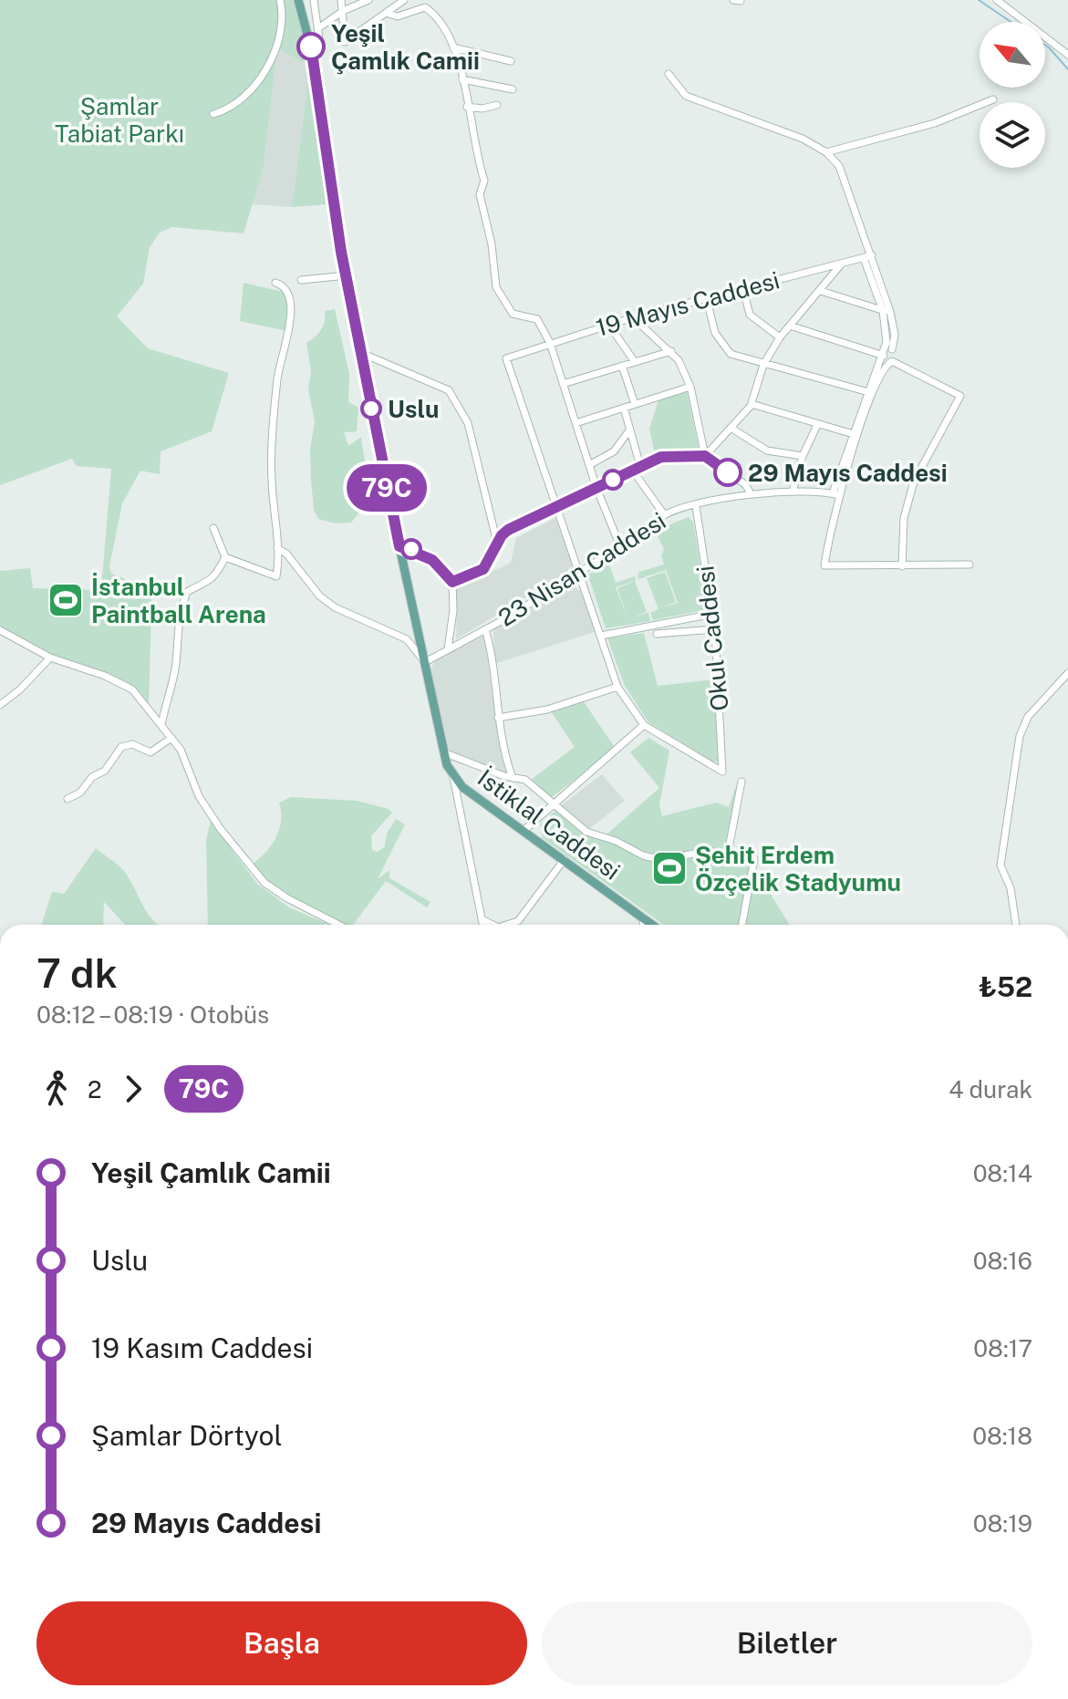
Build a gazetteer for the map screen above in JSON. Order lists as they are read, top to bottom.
{
  "streets": {
    "main road": ["İstiklal Caddesi"],
    "street": ["19 Mayıs Caddesi", "23 Nisan Caddesi", "Okul Caddesi"]
  },
  "crossings": [
    ["23 Nisan Caddesi", "Okul Caddesi"],
    ["23 Nisan Caddesi", "İstiklal Caddesi"]
  ],
  "parks": ["Şamlar Tabiat Parkı"],
  "places": {
    "other": ["Yeşil Çamlık Camii", "Uslu", "29 Mayıs Caddesi"],
    "sports": ["İstanbul Paintball Arena", "Şehit Erdem Özçelik Stadyumu"]
  },
  "lines": ["bus line 79C"],
  "north": "top left",
  "page": {
    "on_map": "79C",
    "heading": ["7 dk", "08:12 – 08:19 · Otobüs", "₺52"],
    "legs": ["2", "79C", "4 durak"],
    "list": [
      {
        "name": "Yeşil Çamlık Camii",
        "value": "08:14"
      },
      {
        "name": "Uslu",
        "value": "08:16"
      },
      {
        "name": "19 Kasım Caddesi",
        "value": "08:17"
      },
      {
        "name": "Şamlar Dörtyol",
        "value": "08:18"
      },
      {
        "name": "29 Mayıs Caddesi",
        "value": "08:19"
      }
    ],
    "buttons": ["Başla", "Biletler"]
  }
}
